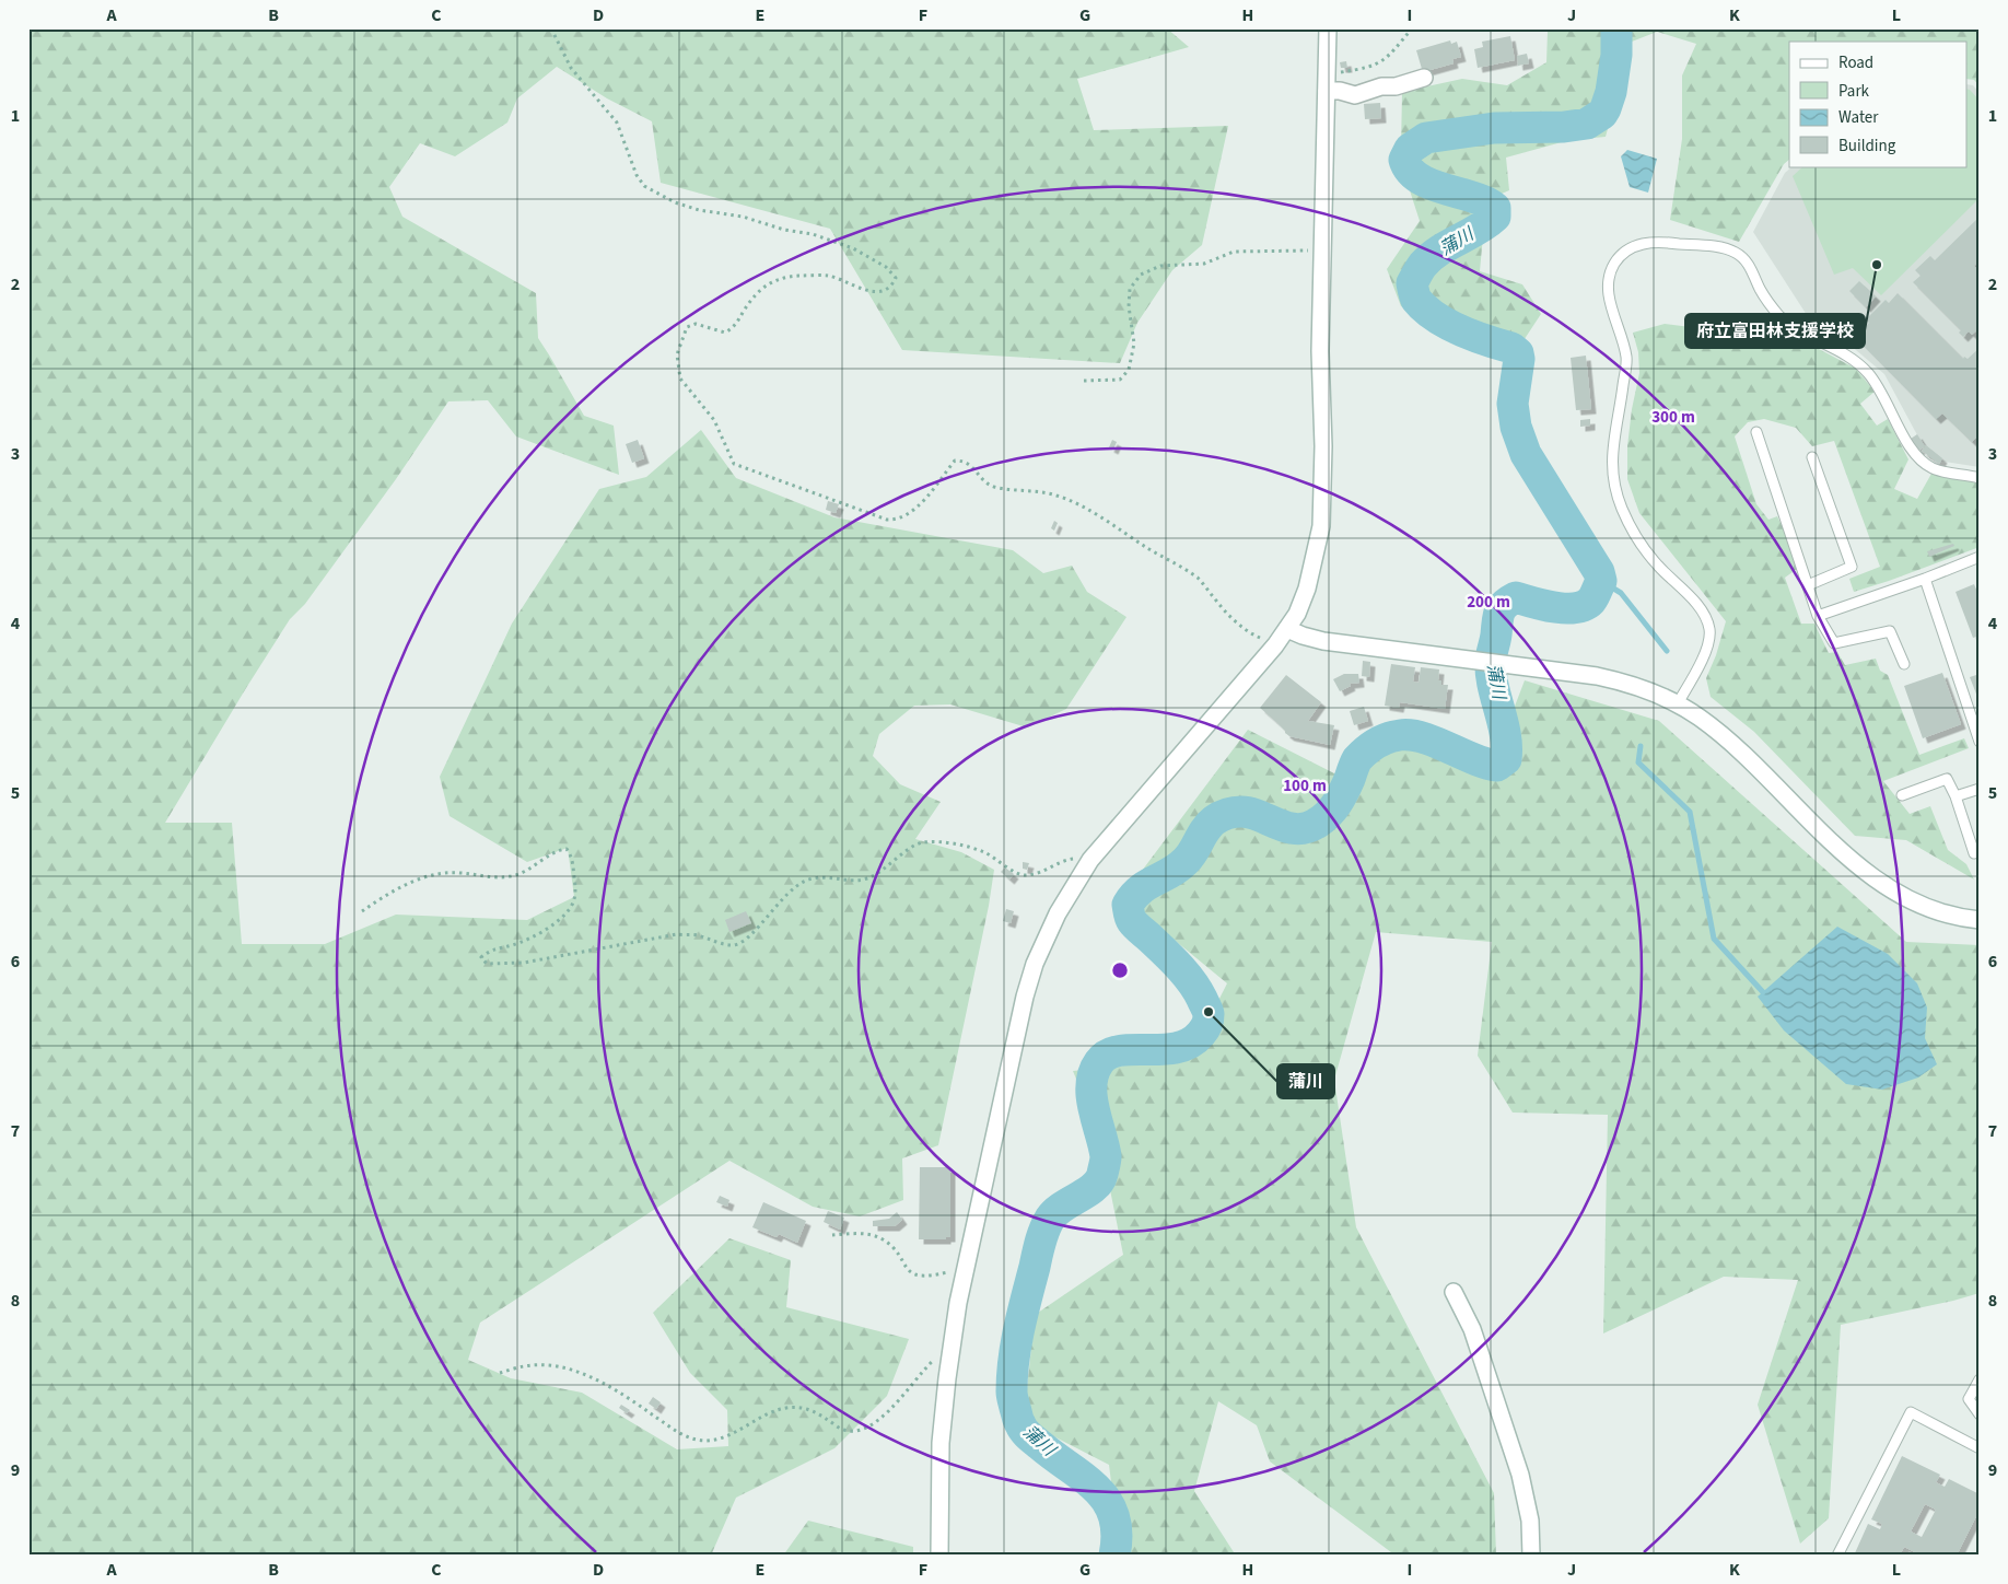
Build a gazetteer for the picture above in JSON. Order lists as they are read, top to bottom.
{
  "water": ["蒲川"],
  "places": ["府立富田林支援学校", "蒲川"],
  "legend": [
    "Road",
    "Park",
    "Water",
    "Building"
  ],
  "grid": {
    "columns": [
      "A",
      "B",
      "C",
      "D",
      "E",
      "F",
      "G",
      "H",
      "I",
      "J",
      "K",
      "L"
    ],
    "rows": [
      "1",
      "2",
      "3",
      "4",
      "5",
      "6",
      "7",
      "8",
      "9"
    ]
  },
  "rings": ["300 m", "200 m", "100 m"]
}
